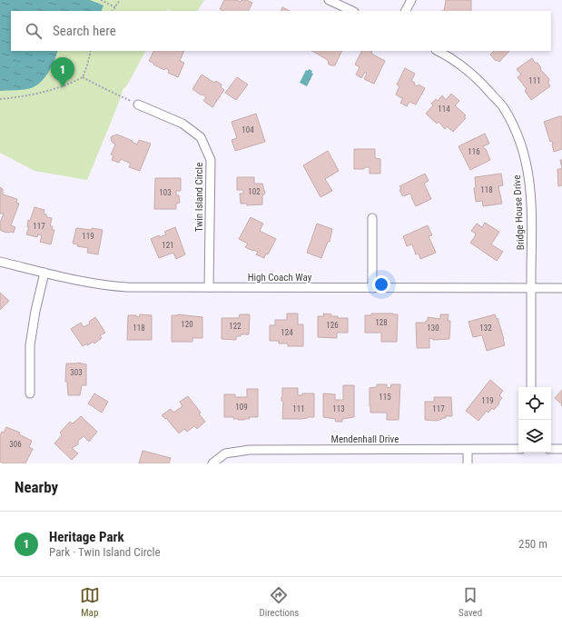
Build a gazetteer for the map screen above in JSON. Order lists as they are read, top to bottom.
{
  "streets": {
    "street": [
      "Twin Island Circle",
      "Bridge House Drive",
      "High Coach Way",
      "Mendenhall Drive"
    ]
  },
  "crossings": [
    ["Twin Island Circle", "High Coach Way"],
    ["Bridge House Drive", "High Coach Way"]
  ],
  "house_numbers": [
    "111",
    "114",
    "104",
    "116",
    "118",
    "102",
    "103",
    "117",
    "119",
    "121",
    "128",
    "120",
    "126",
    "122",
    "118",
    "130",
    "132",
    "124",
    "303",
    "115",
    "119",
    "109",
    "111",
    "113",
    "117",
    "306"
  ],
  "page": {
    "search": "Search here",
    "pins": "1",
    "heading": "Nearby",
    "list": [
      {
        "mark": "1",
        "name": "Heritage Park",
        "note": "Park · Twin Island Circle",
        "value": "250 m"
      }
    ],
    "nav": ["Map", "Directions", "Saved"]
  }
}
